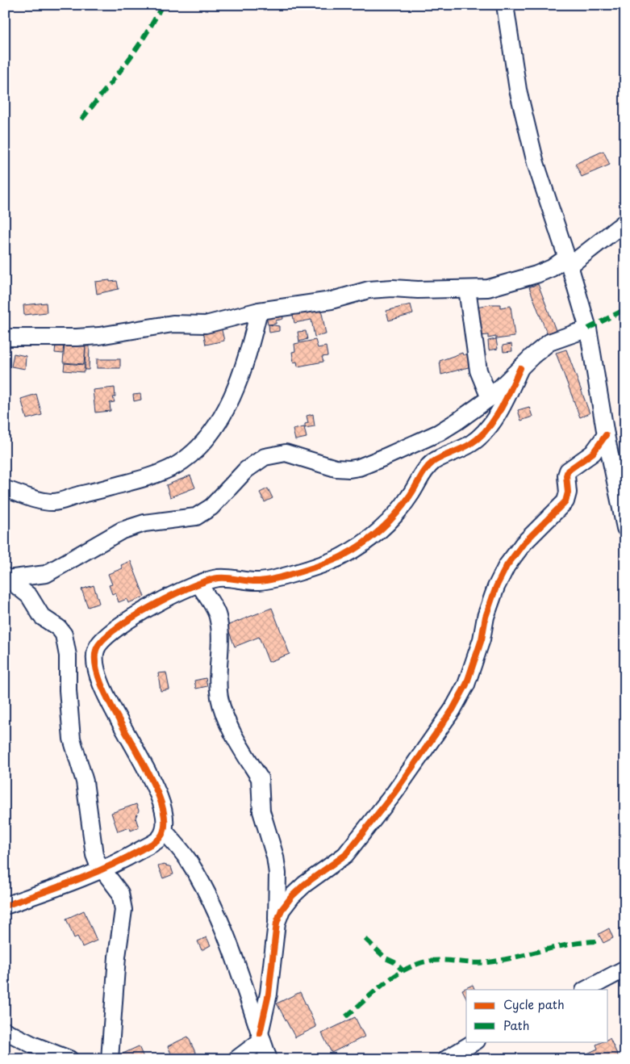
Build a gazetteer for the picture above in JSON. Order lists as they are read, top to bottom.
{
  "legend": ["Cycle path", "Path"]
}
